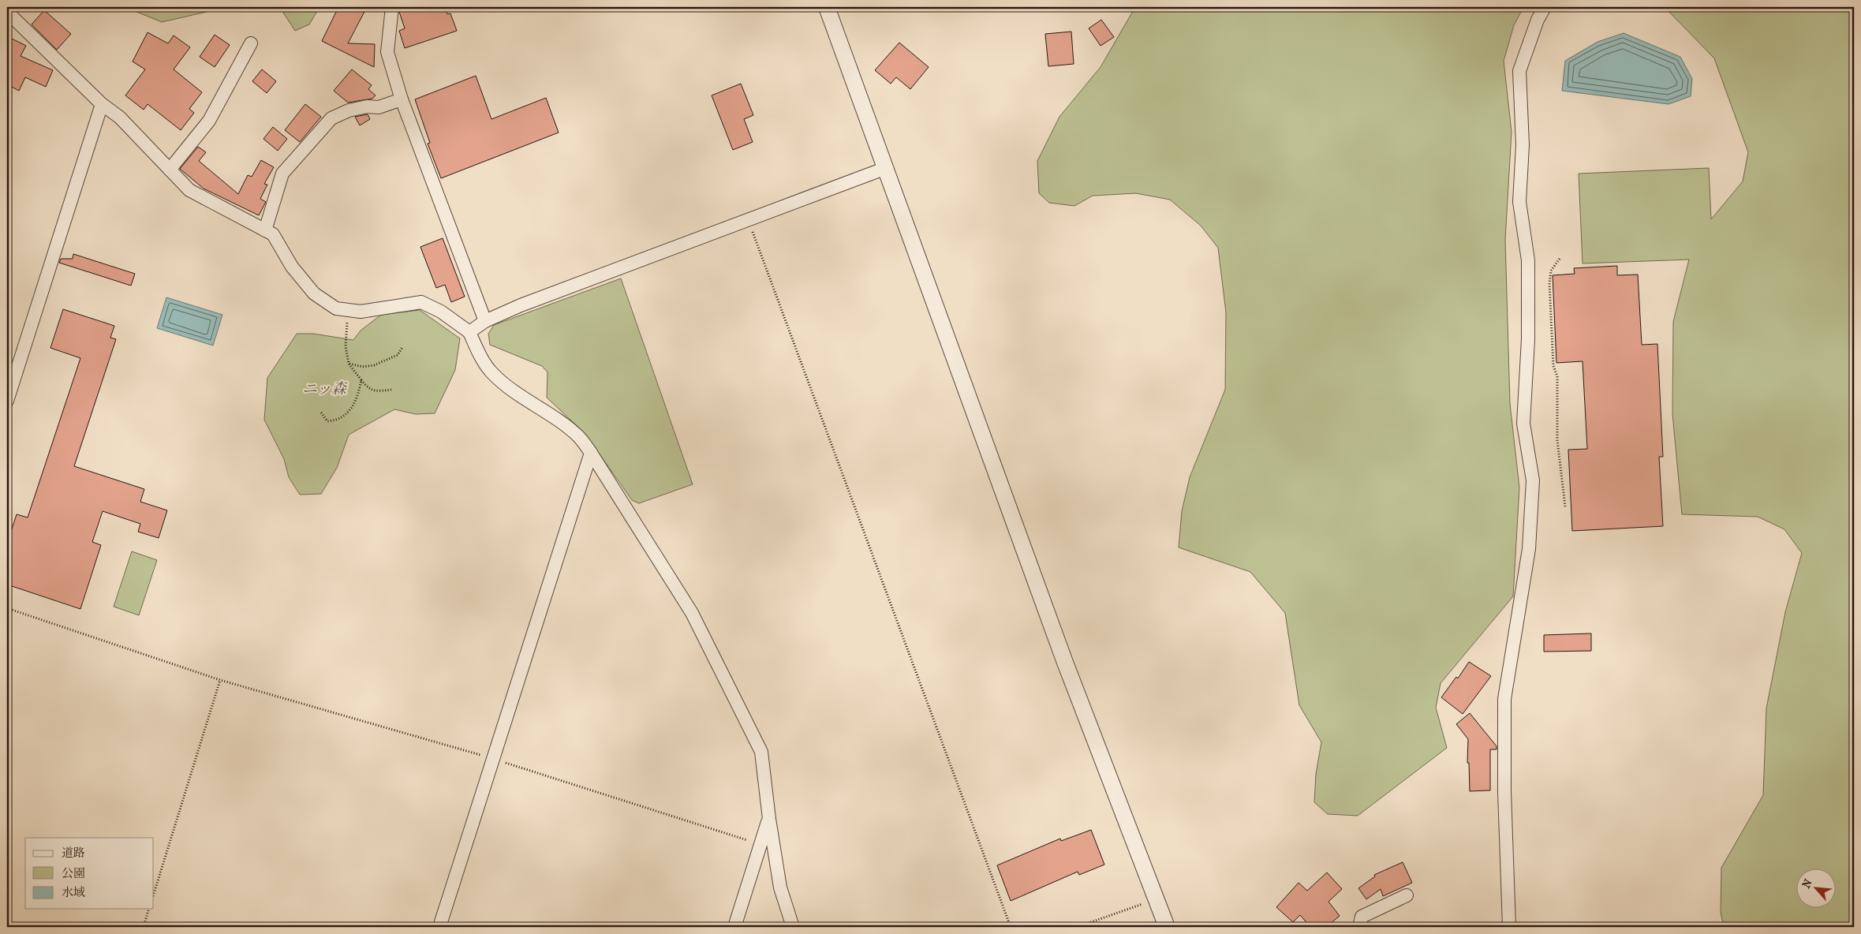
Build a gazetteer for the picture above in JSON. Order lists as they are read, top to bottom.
{
  "parks": ["ニッ森"],
  "legend": ["道路", "公園", "水域"],
  "north": "top left"
}
